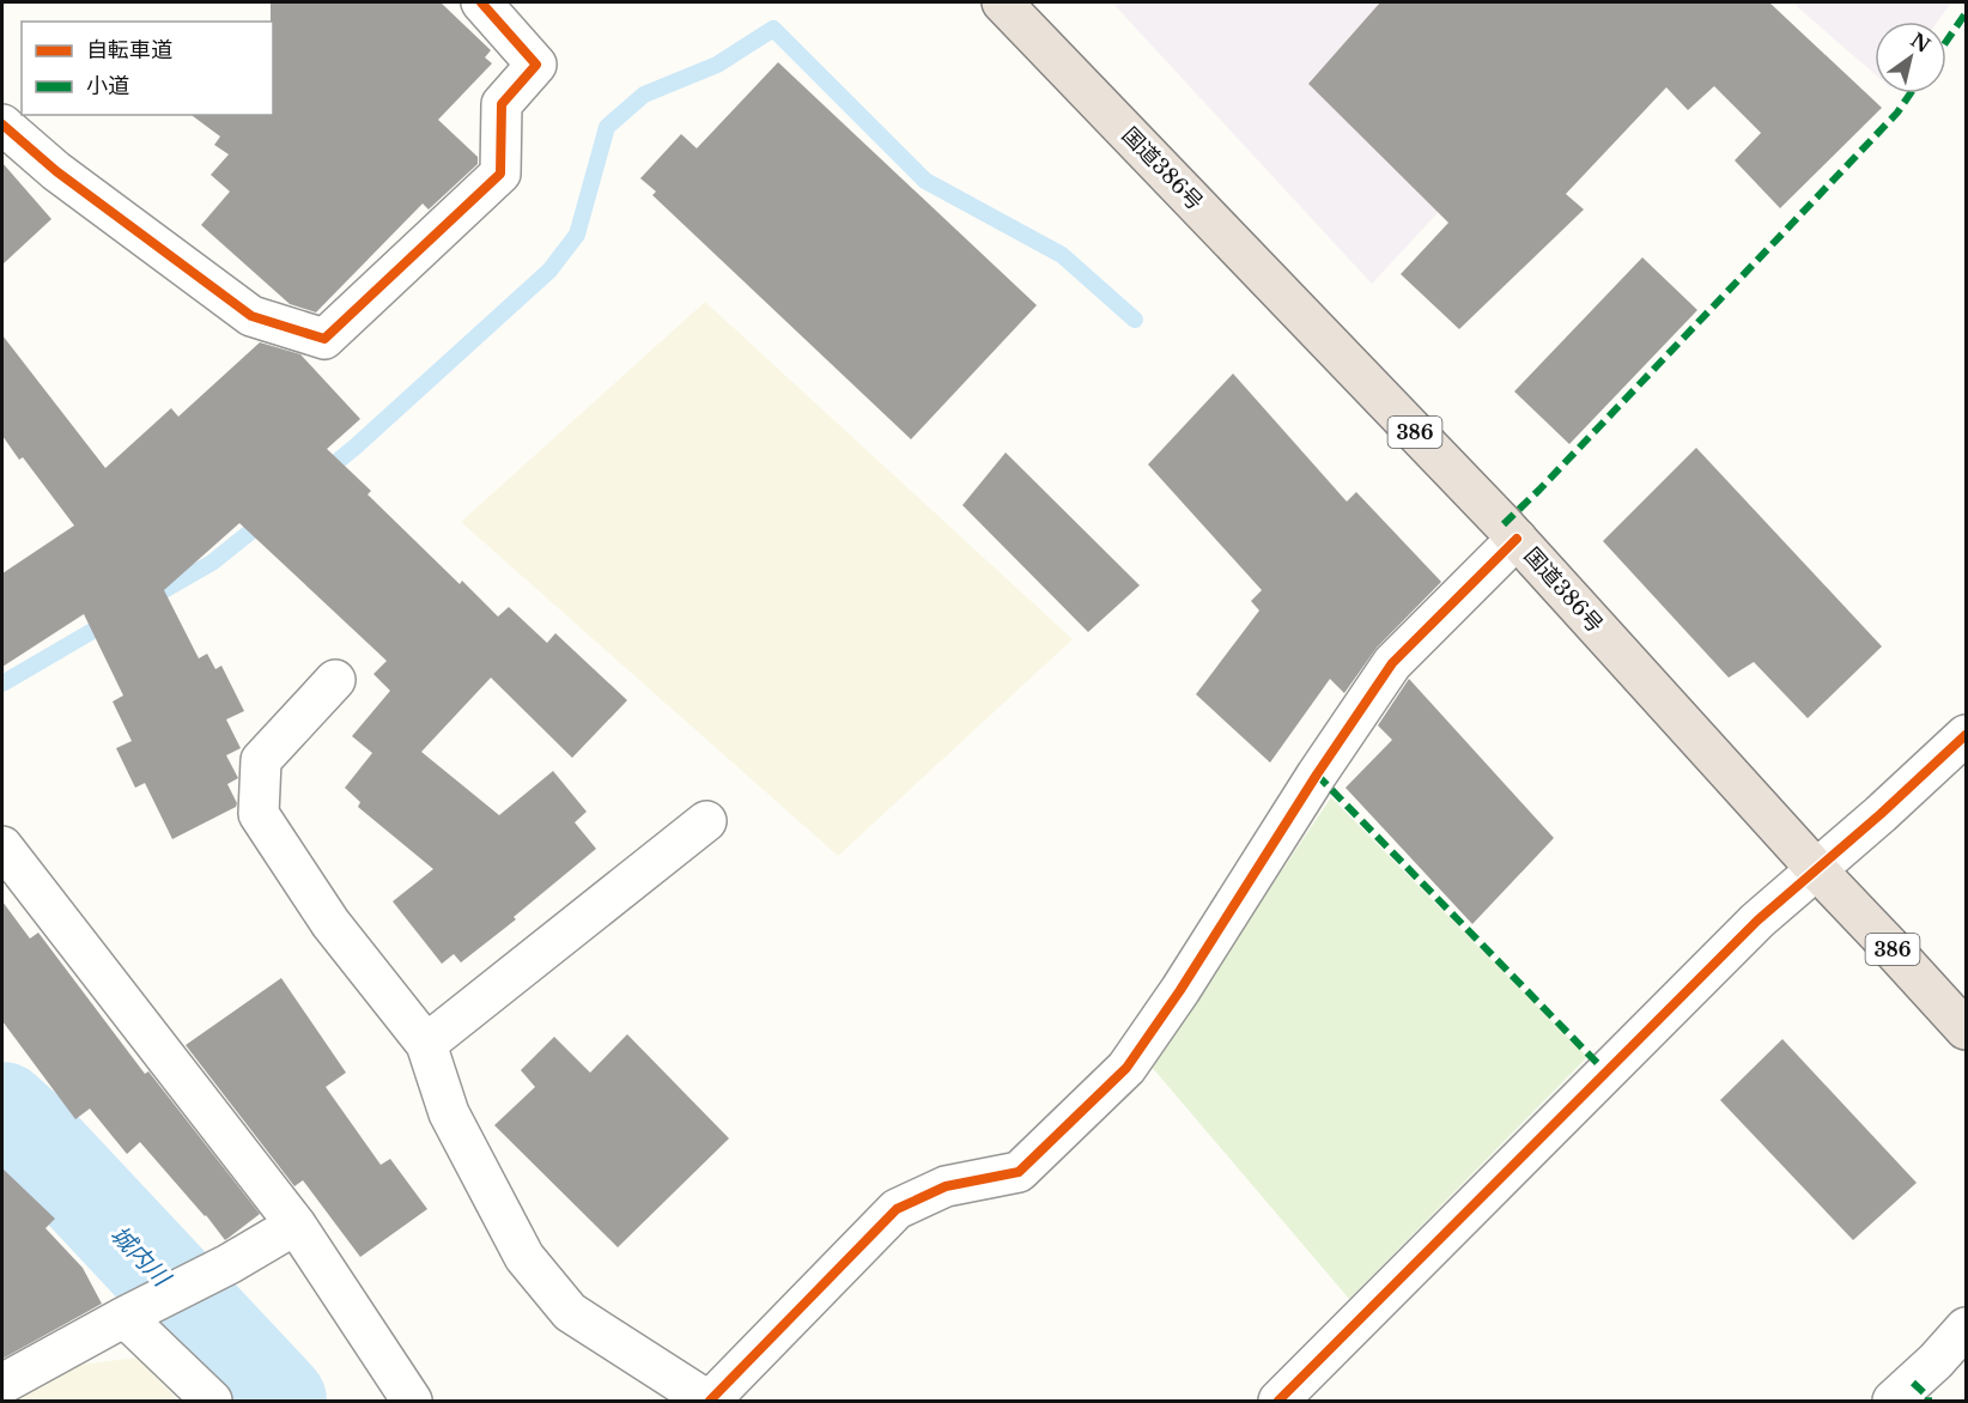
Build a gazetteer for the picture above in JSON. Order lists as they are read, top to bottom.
{
  "streets": {
    "highway": ["国道386号", "386"]
  },
  "water": ["城内川"],
  "legend": ["自転車道", "小道"],
  "north": "top right"
}
